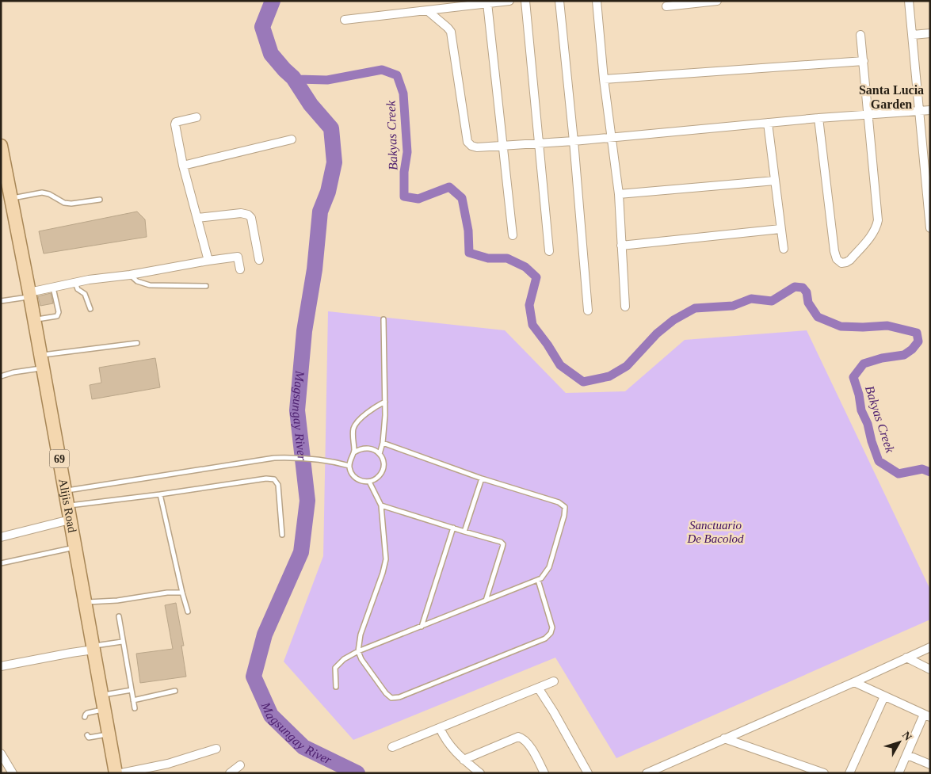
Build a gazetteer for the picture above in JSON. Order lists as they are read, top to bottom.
{
  "streets": {
    "main road": ["69", "Alijis Road"]
  },
  "districts": ["Santa Lucia Garden"],
  "water": ["Bakyas Creek", "Magsungay River"],
  "parks": ["Sanctuario De Bacolod"],
  "north": "top right"
}
